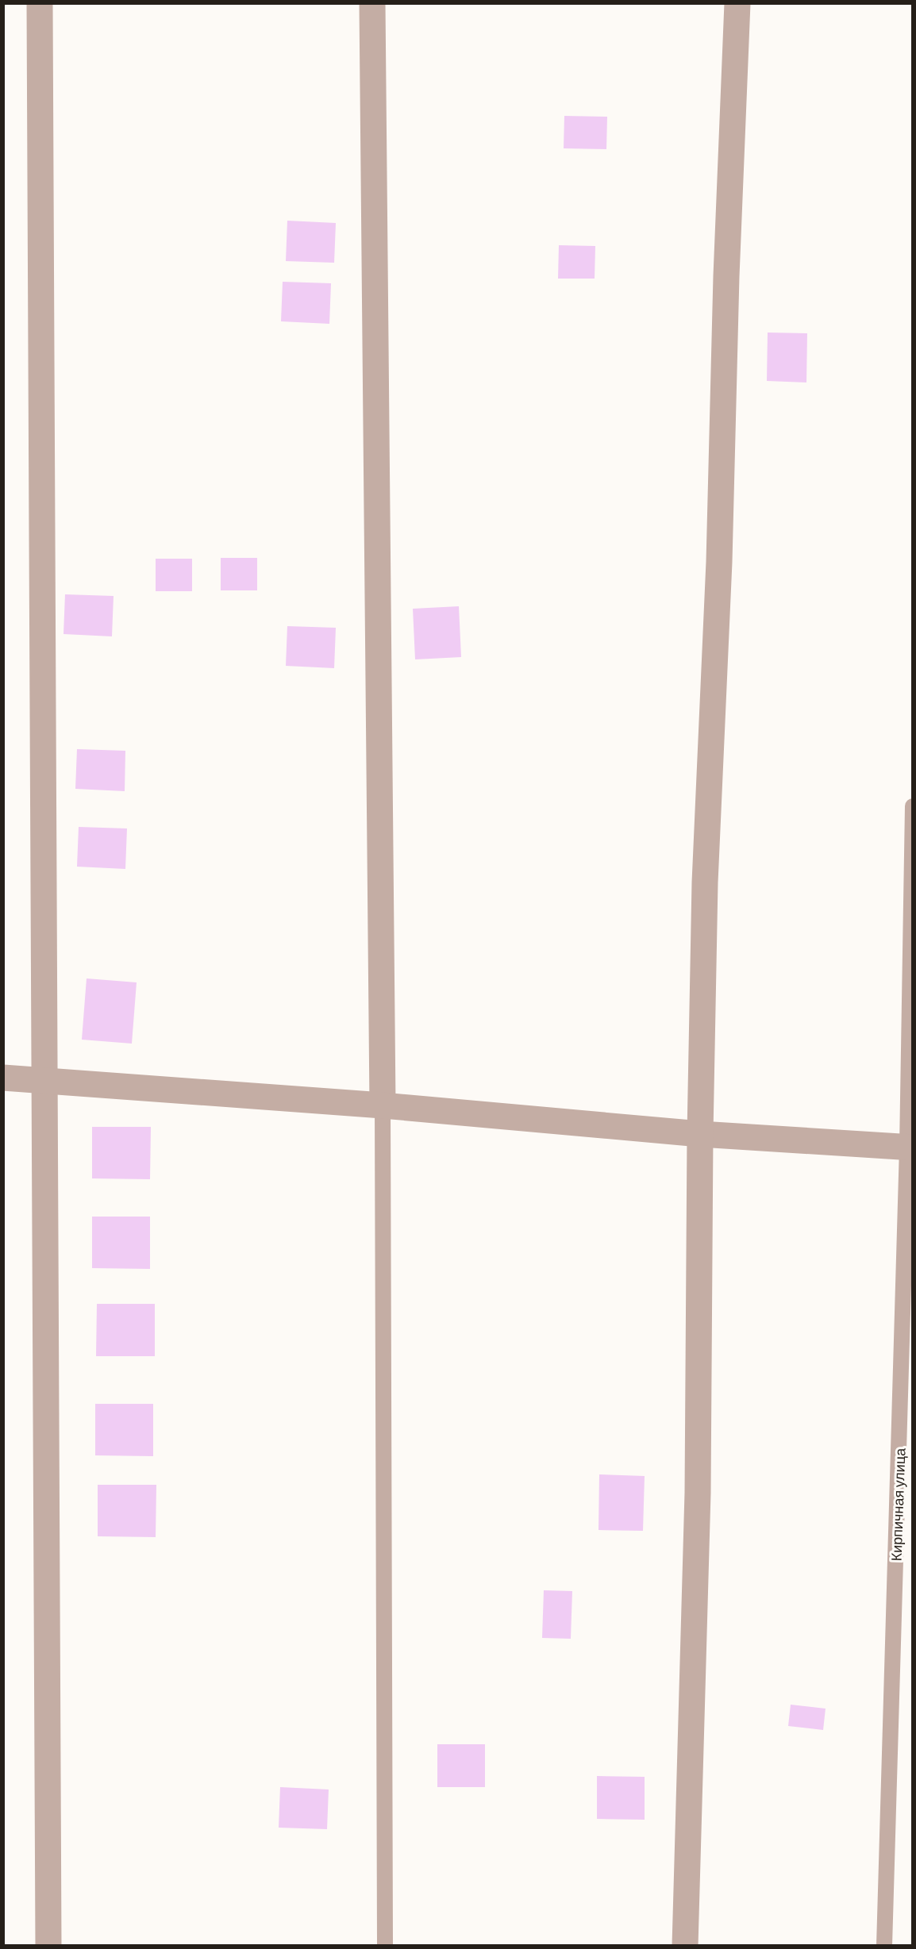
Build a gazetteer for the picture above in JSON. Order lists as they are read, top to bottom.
{
  "streets": {
    "lane": ["Кирпичная улица"]
  }
}
